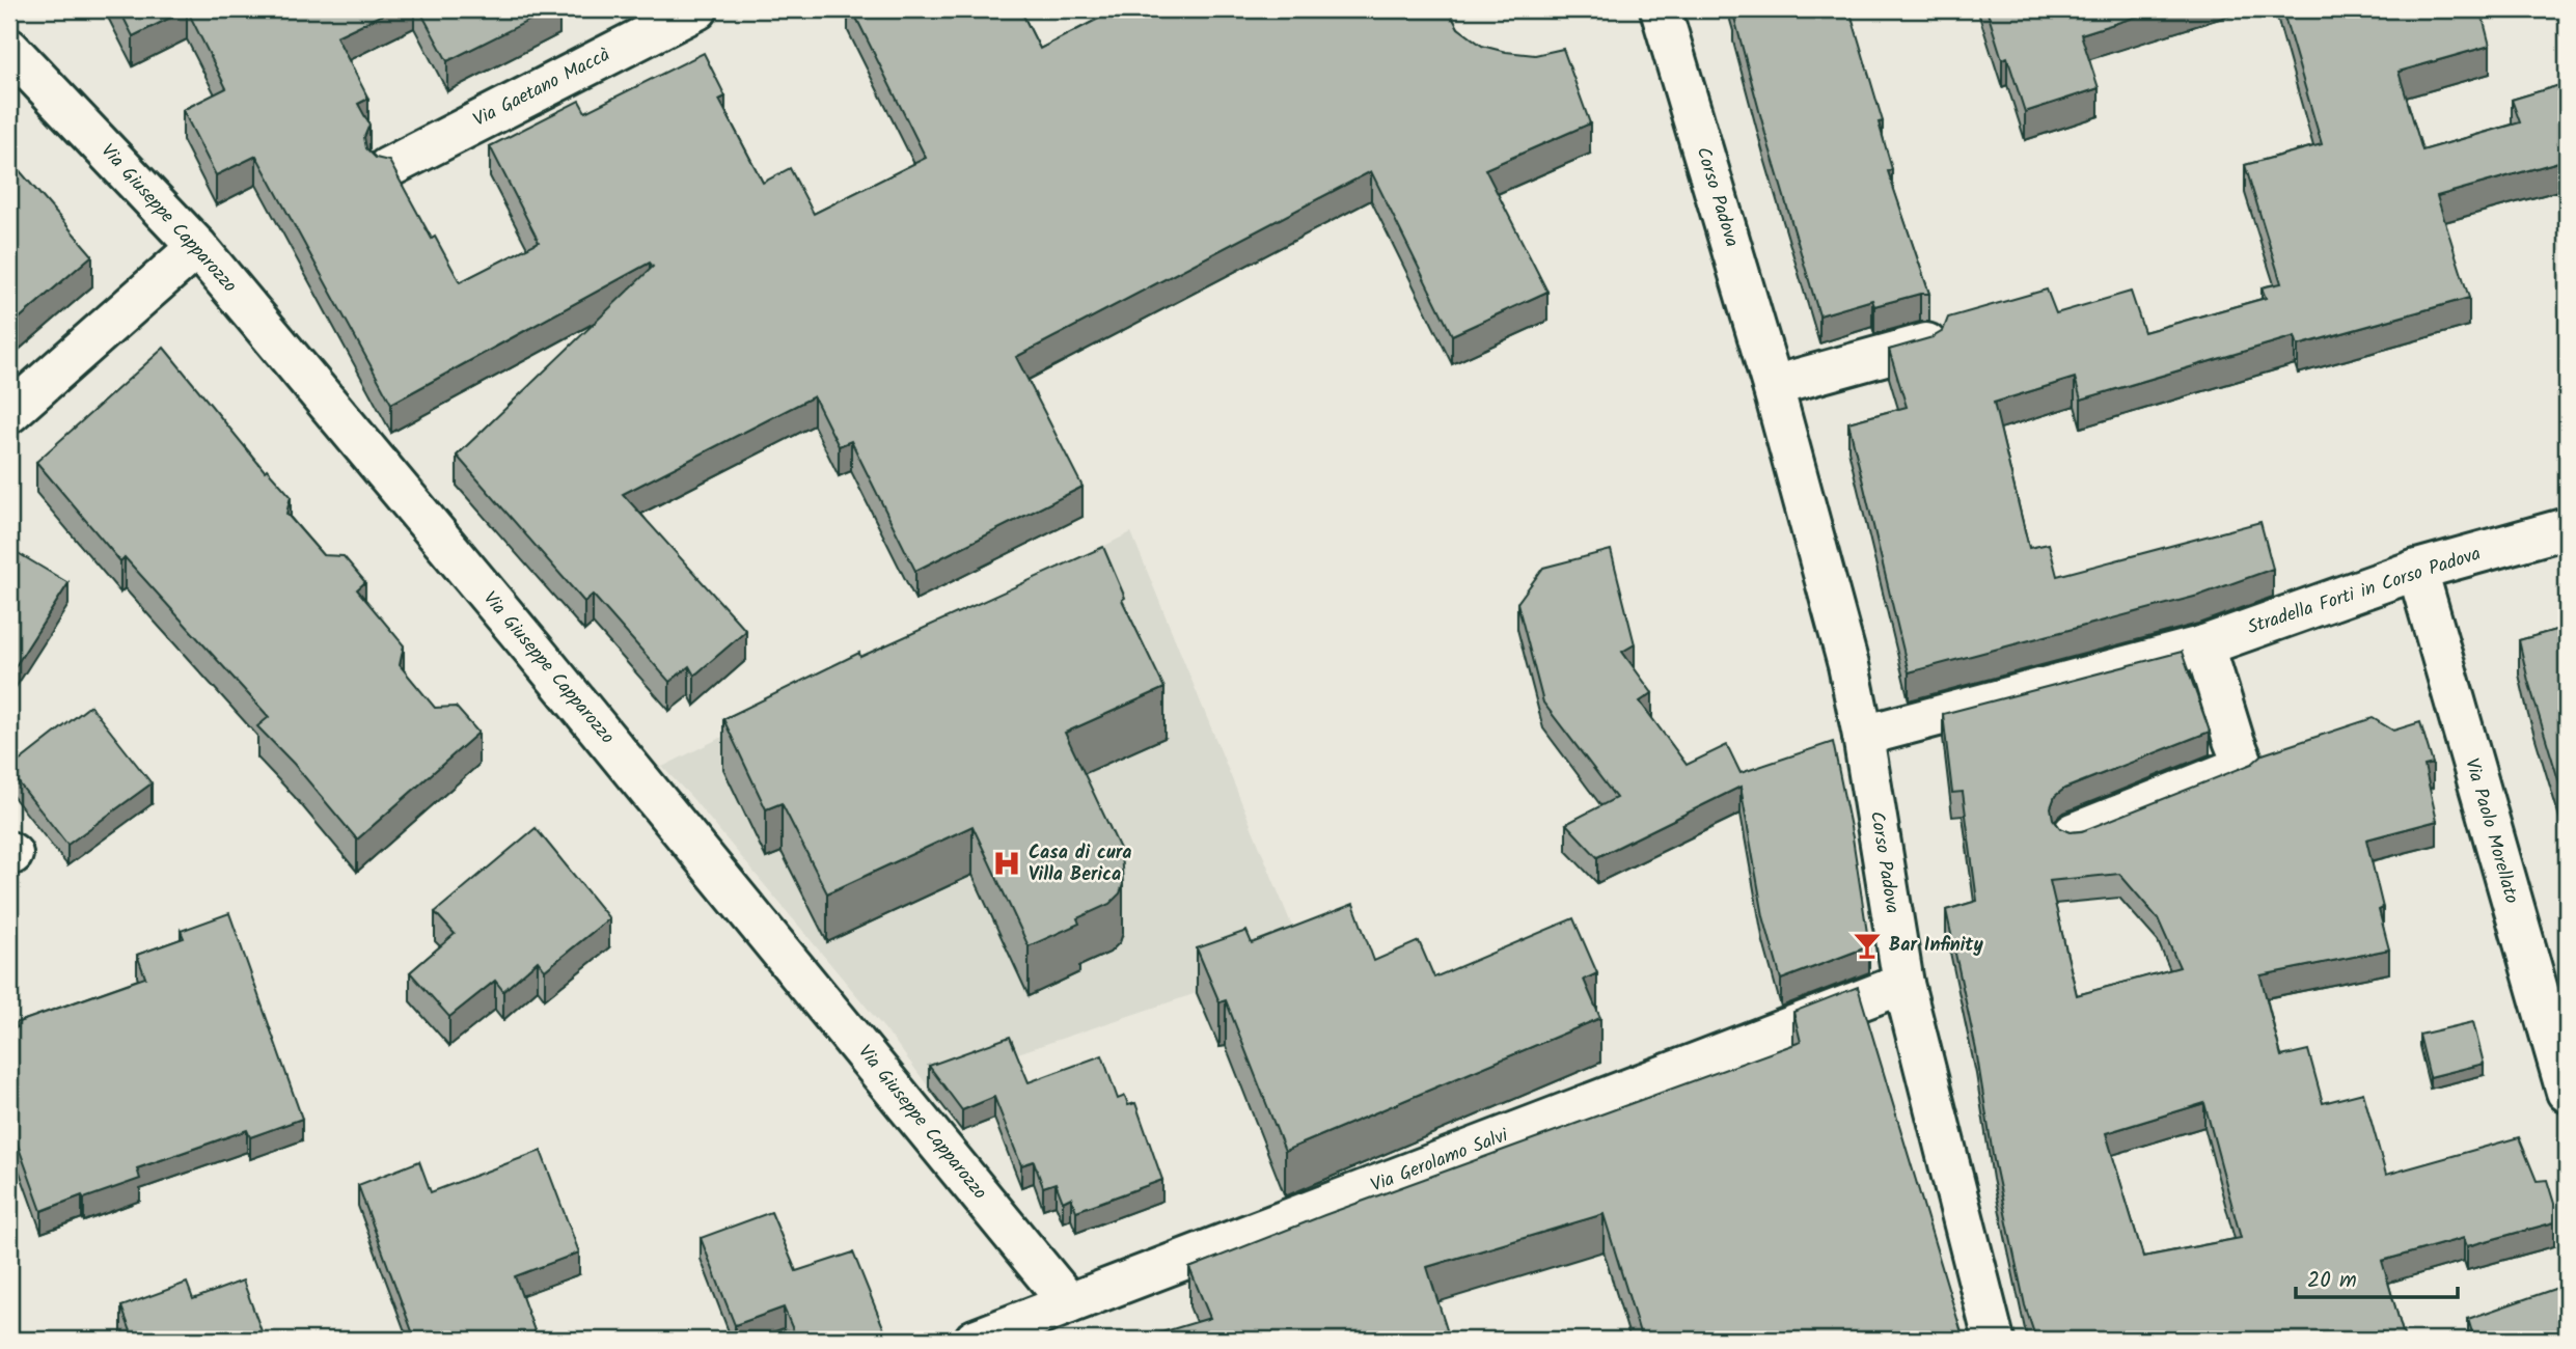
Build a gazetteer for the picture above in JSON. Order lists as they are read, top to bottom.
{
  "streets": {
    "street": [
      "Via Gaetano Maccà",
      "Corso Padova",
      "Via Giuseppe Capparozzo",
      "Stradella Forti in Corso Padova",
      "Via Paolo Morellato",
      "Via Gerolamo Salvi"
    ]
  },
  "crossings": [
    ["Corso Padova", "Stradella Forti in Corso Padova"],
    ["Corso Padova", "Via Gerolamo Salvi"],
    ["Via Giuseppe Capparozzo", "Via Gerolamo Salvi"],
    ["Stradella Forti in Corso Padova", "Via Paolo Morellato"]
  ],
  "places": {
    "hospital": ["Casa di cura Villa Berica"],
    "bar": ["Bar Infinity"]
  },
  "scale_bar": "20 m"
}
